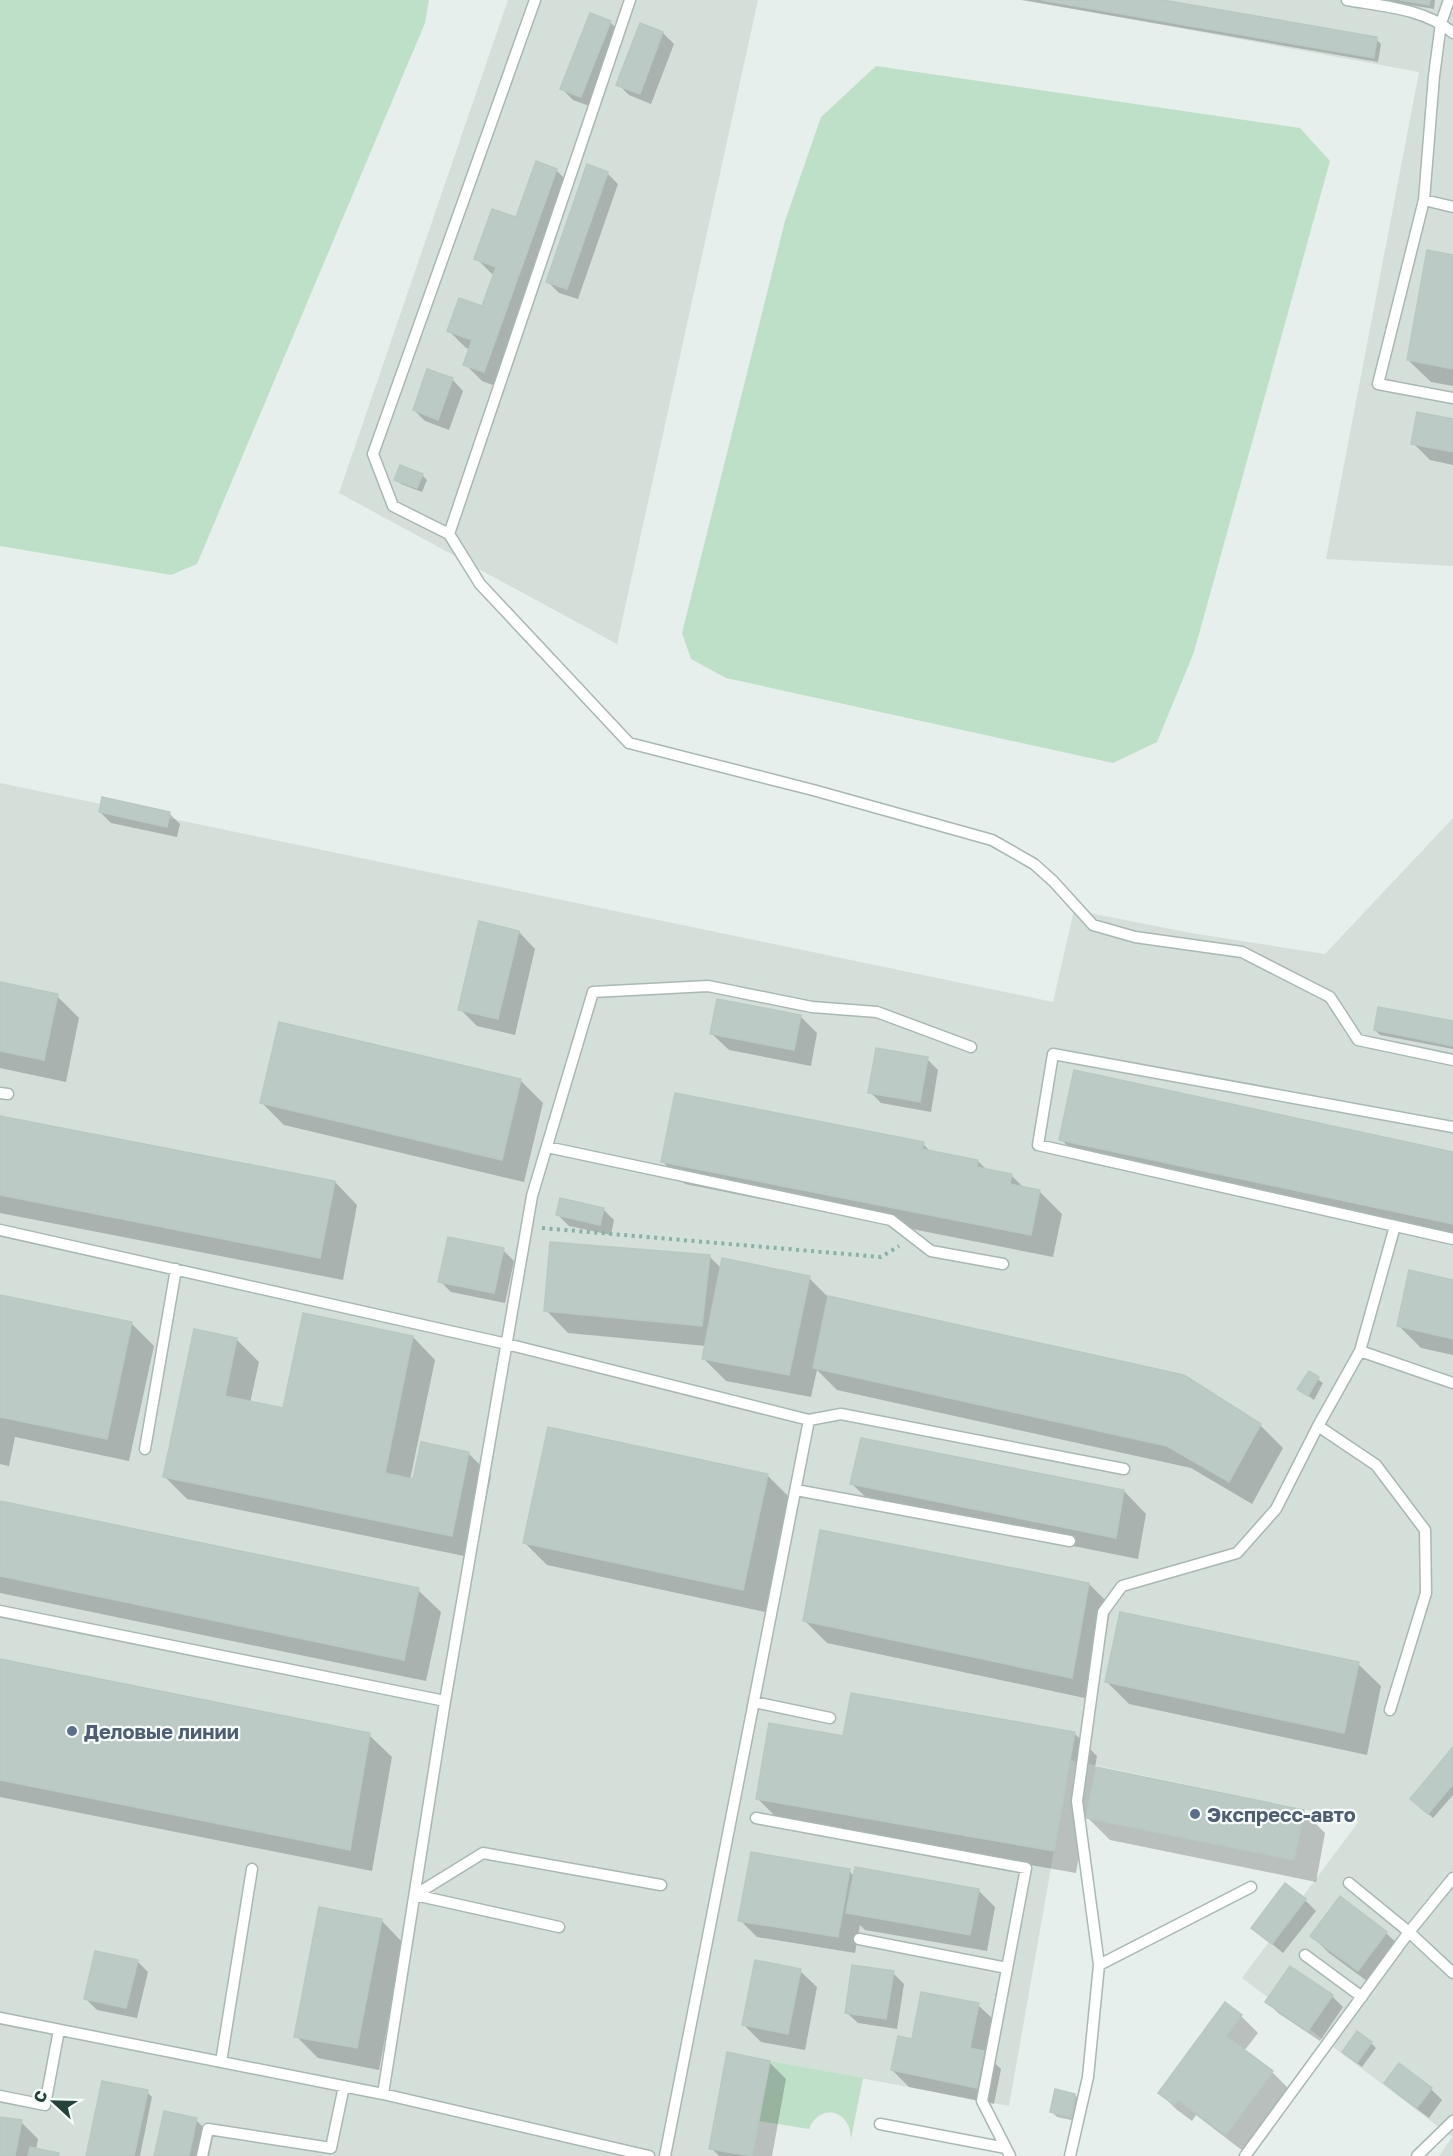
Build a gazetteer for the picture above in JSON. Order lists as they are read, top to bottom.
{
  "places": ["Деловые линии", "Экспресс-авто"],
  "north": "left"
}
